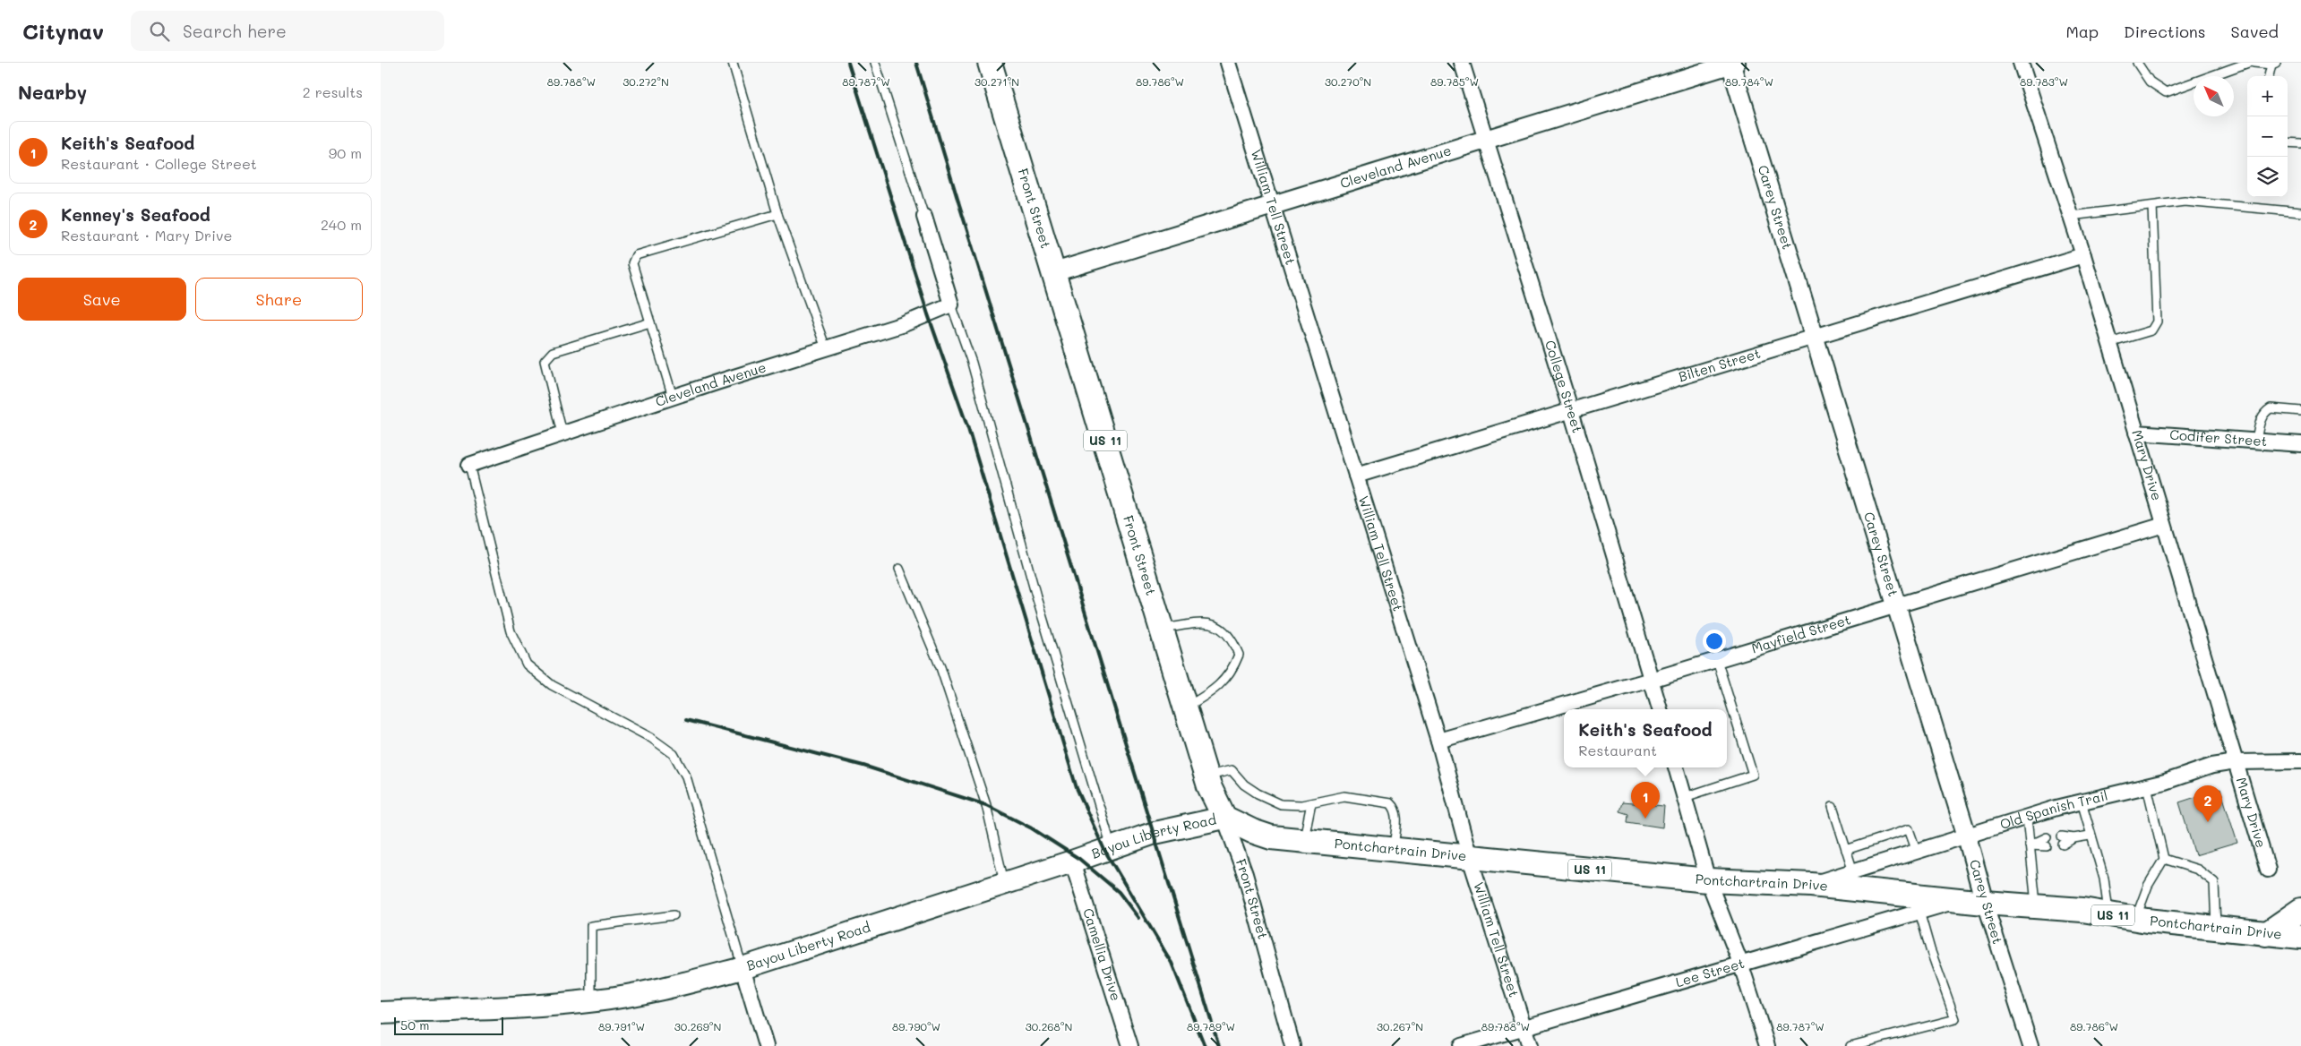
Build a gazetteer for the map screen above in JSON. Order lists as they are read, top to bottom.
{
  "streets": {
    "main road": [
      "Front Street",
      "US 11",
      "Bayou Liberty Road",
      "Pontchartrain Drive"
    ],
    "street": [
      "Cleveland Avenue",
      "William Tell Street",
      "Carey Street",
      "Bilten Street",
      "College Street",
      "Codifer Street",
      "Mary Drive",
      "Mayfield Street",
      "Old Spanish Trail",
      "Camellia Drive",
      "Lee Street"
    ]
  },
  "crossings": [
    ["Cleveland Avenue", "Front Street"],
    ["Cleveland Avenue", "William Tell Street"],
    ["Cleveland Avenue", "Carey Street"],
    ["Cleveland Avenue", "College Street"],
    ["Front Street", "Bayou Liberty Road"],
    ["Front Street", "Pontchartrain Drive"],
    ["William Tell Street", "Bilten Street"],
    ["William Tell Street", "Mayfield Street"],
    ["William Tell Street", "Pontchartrain Drive"],
    ["William Tell Street", "Lee Street"],
    ["Carey Street", "Bilten Street"],
    ["Carey Street", "Mayfield Street"],
    ["Carey Street", "Old Spanish Trail"],
    ["Carey Street", "Pontchartrain Drive"],
    ["Bilten Street", "College Street"],
    ["Bilten Street", "Mary Drive"],
    ["College Street", "Mayfield Street"],
    ["Codifer Street", "Mary Drive"],
    ["Mary Drive", "Mayfield Street"],
    ["Mary Drive", "Old Spanish Trail"],
    ["Old Spanish Trail", "Pontchartrain Drive"],
    ["Bayou Liberty Road", "Pontchartrain Drive"],
    ["Bayou Liberty Road", "Camellia Drive"],
    ["Pontchartrain Drive", "Lee Street"]
  ],
  "scale_bar": "50 m",
  "north": "top left",
  "page": {
    "header": "Citynav",
    "search": "Search here",
    "nav": ["Map", "Directions", "Saved"],
    "heading": ["Nearby", "2 results"],
    "map_buttons": ["+", "−"],
    "list": [
      {
        "mark": "1",
        "name": "Keith's Seafood",
        "note": "Restaurant · College Street",
        "value": "90 m"
      },
      {
        "mark": "2",
        "name": "Kenney's Seafood",
        "note": "Restaurant · Mary Drive",
        "value": "240 m"
      }
    ],
    "buttons": ["Save", "Share"],
    "popup": ["Keith's Seafood", "Restaurant"],
    "pins": ["1", "2"],
    "scale": "50 m"
  },
  "coordinates": [
    "30.272°N",
    "30.271°N",
    "30.270°N",
    "89.788°W",
    "89.787°W",
    "89.786°W",
    "89.785°W",
    "89.784°W",
    "89.783°W",
    "89.791°W",
    "89.790°W",
    "89.789°W",
    "30.269°N",
    "30.268°N",
    "30.267°N"
  ]
}
